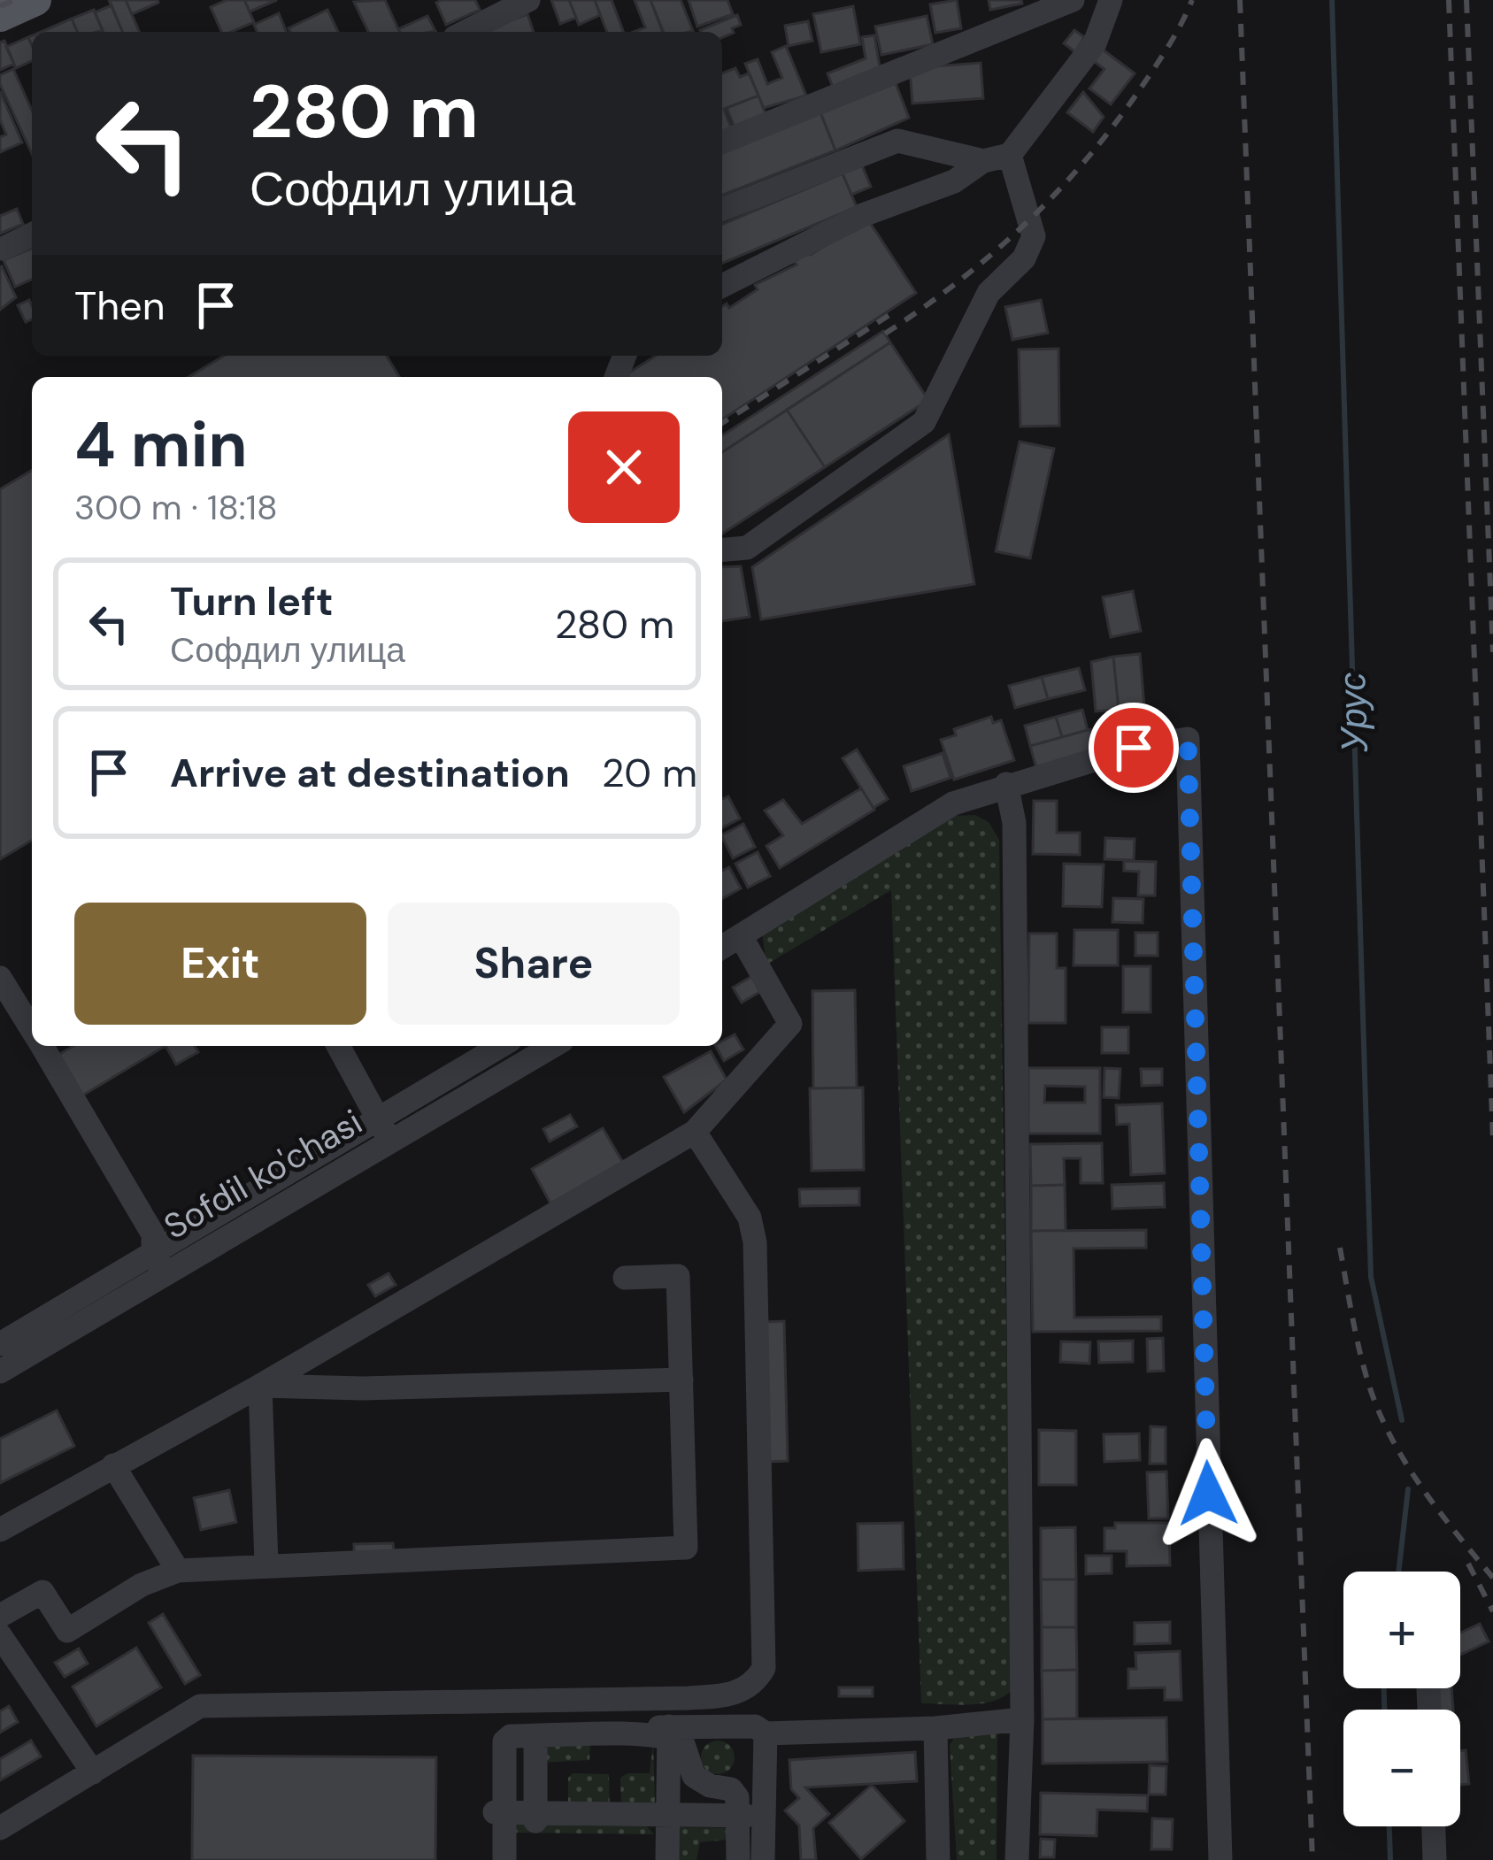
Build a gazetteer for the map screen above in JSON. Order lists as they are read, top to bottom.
{
  "streets": {
    "street": ["Sofdil ko'chasi"]
  },
  "water": ["Урус"],
  "page": {
    "turn": ["280 m", "Софдил улица"],
    "then": "Then",
    "heading": ["4 min", "300 m · 18:18"],
    "list": [
      {
        "name": "Turn left",
        "note": "Софдил улица",
        "value": "280 m"
      },
      {
        "name": "Arrive at destination",
        "value": "20 m"
      }
    ],
    "buttons": ["Exit", "Share"],
    "map_buttons": ["+", "−"]
  }
}
